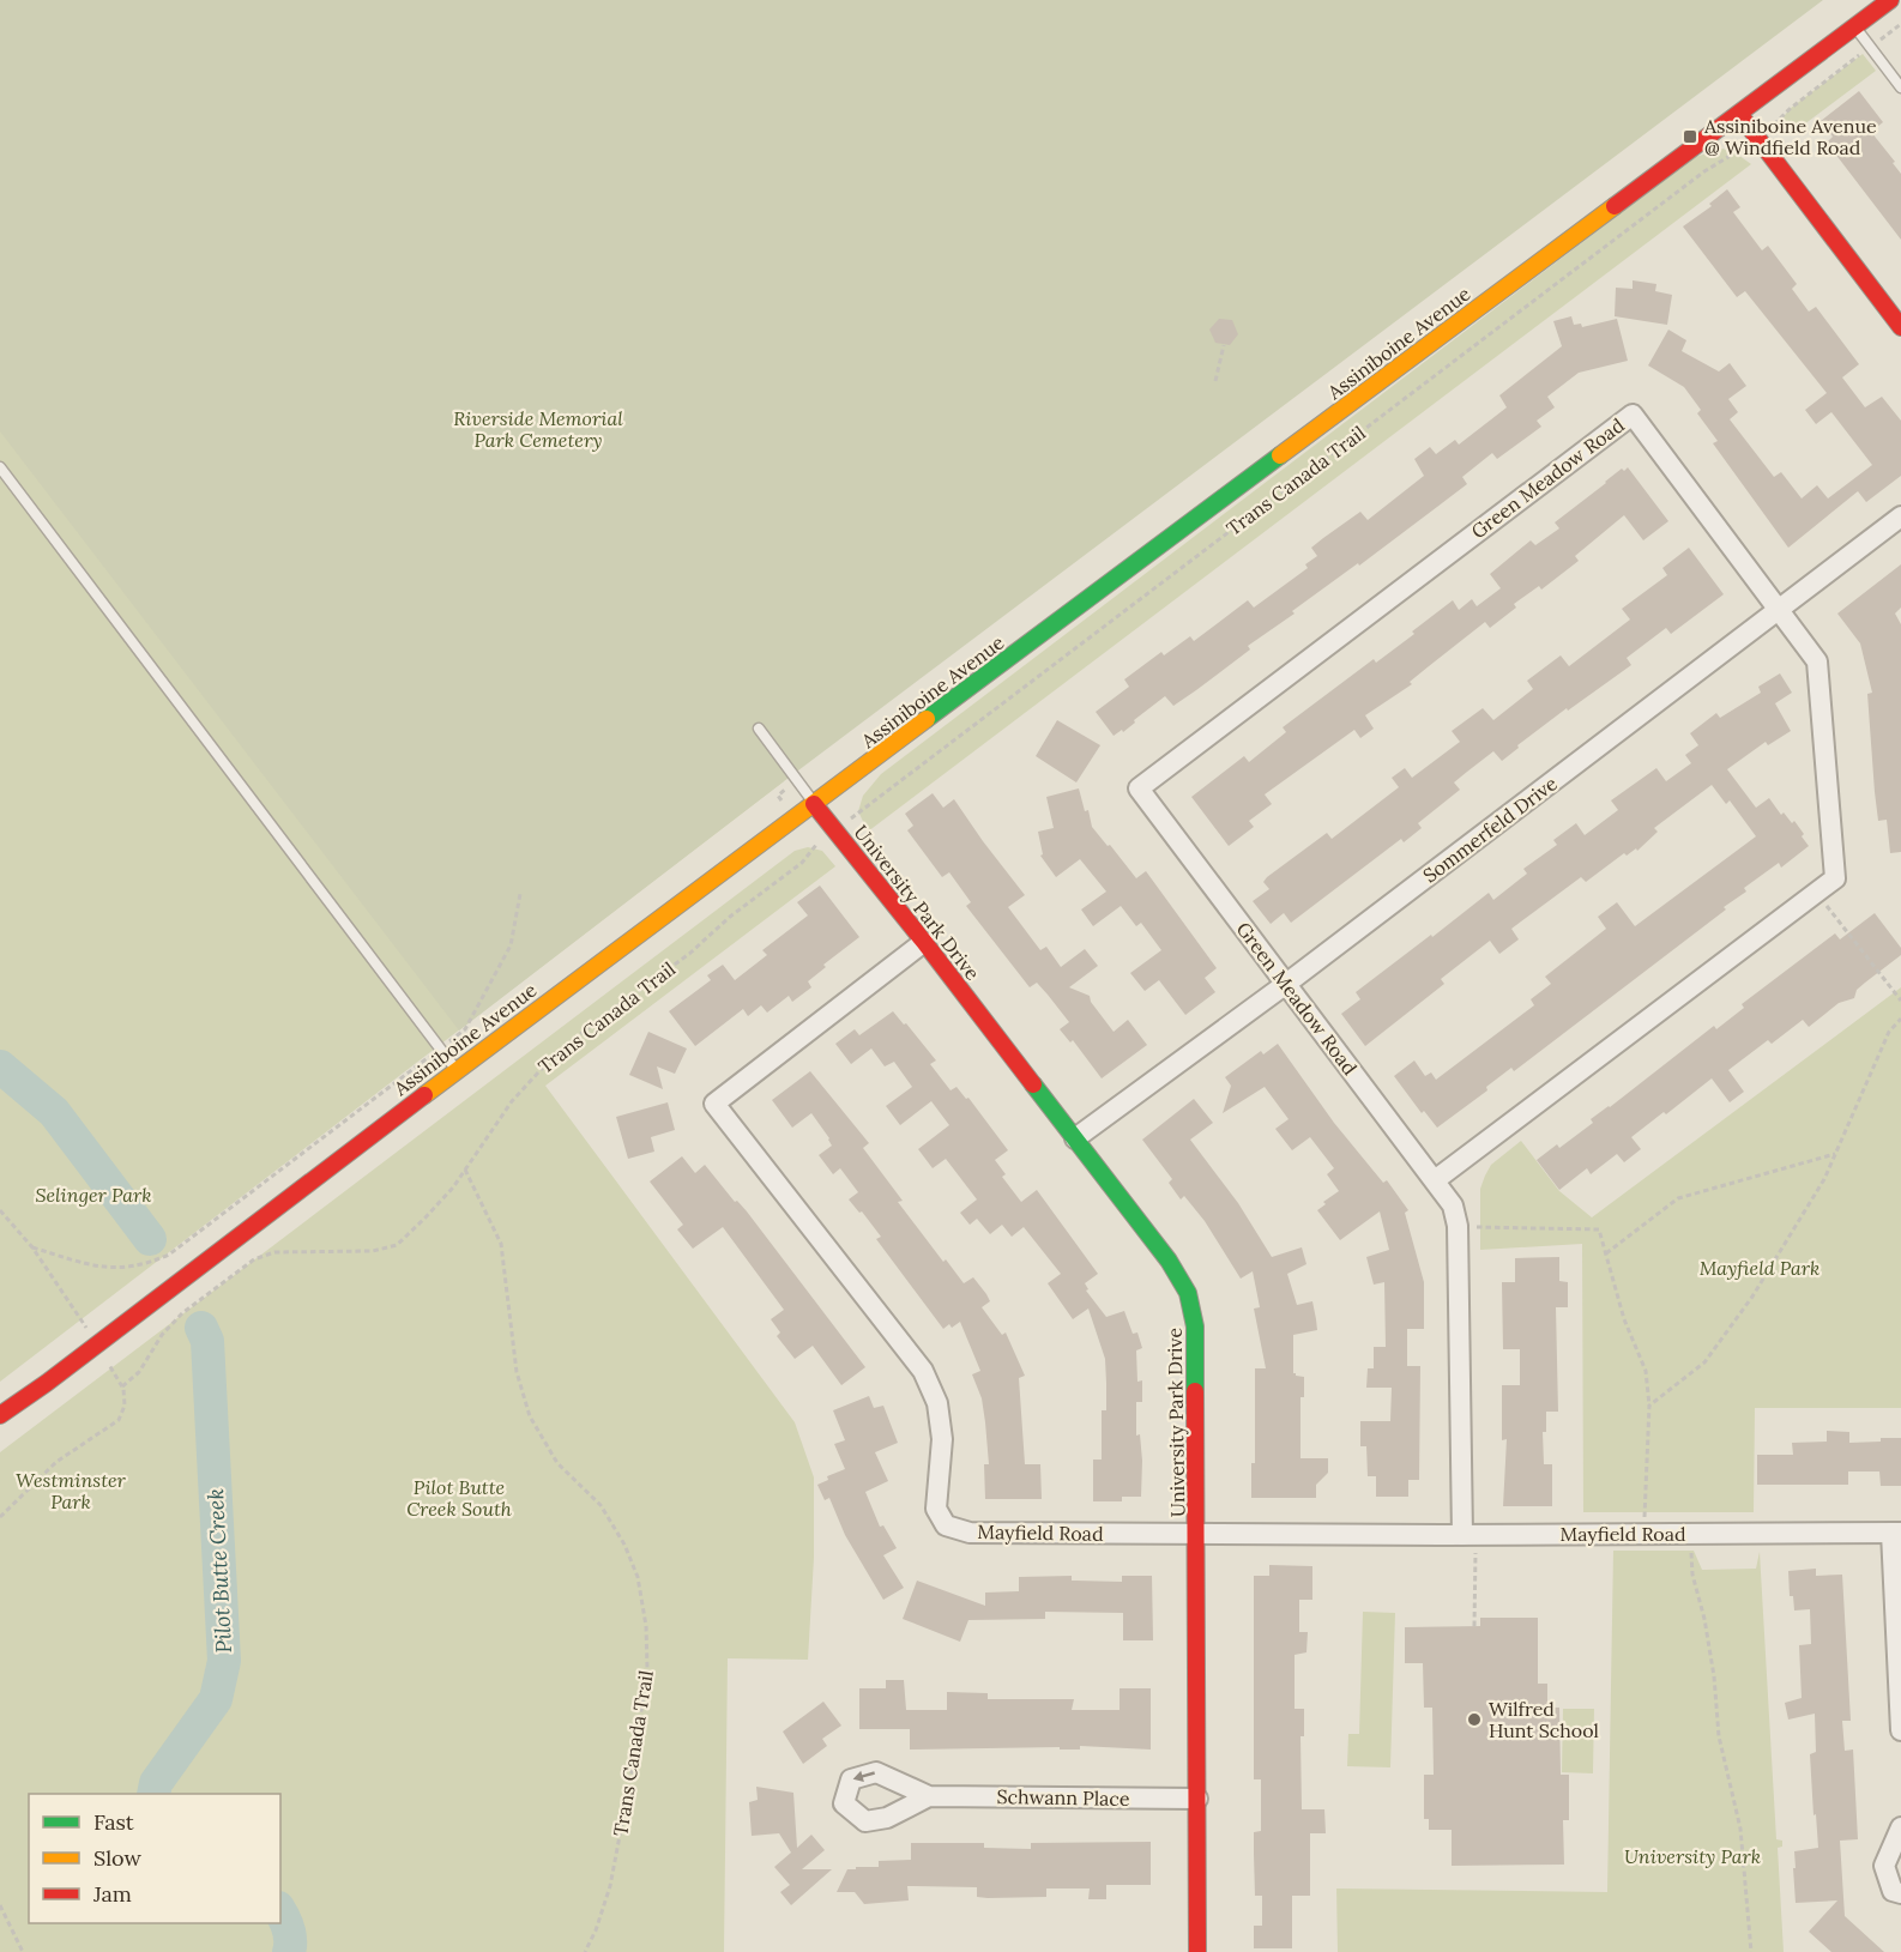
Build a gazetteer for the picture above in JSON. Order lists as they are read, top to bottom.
{
  "streets": {
    "street": [
      "Assiniboine Avenue",
      "Green Meadow Road",
      "Sommerfeld Drive",
      "University Park Drive",
      "Mayfield Road",
      "Schwann Place"
    ],
    "path": ["Trans Canada Trail"]
  },
  "crossings": [
    ["Assiniboine Avenue", "University Park Drive"],
    ["Green Meadow Road", "Sommerfeld Drive"],
    ["Green Meadow Road", "Mayfield Road"],
    ["Sommerfeld Drive", "University Park Drive"],
    ["University Park Drive", "Mayfield Road"],
    ["University Park Drive", "Schwann Place"]
  ],
  "water": ["Pilot Butte Creek"],
  "parks": [
    "Riverside Memorial Park Cemetery",
    "Selinger Park",
    "Mayfield Park",
    "Westminster Park",
    "Pilot Butte Creek South",
    "University Park"
  ],
  "places": {
    "transit": ["Assiniboine Avenue @ Windfield Road"],
    "other": ["Wilfred Hunt School"]
  },
  "legend": ["Fast", "Slow", "Jam"]
}
